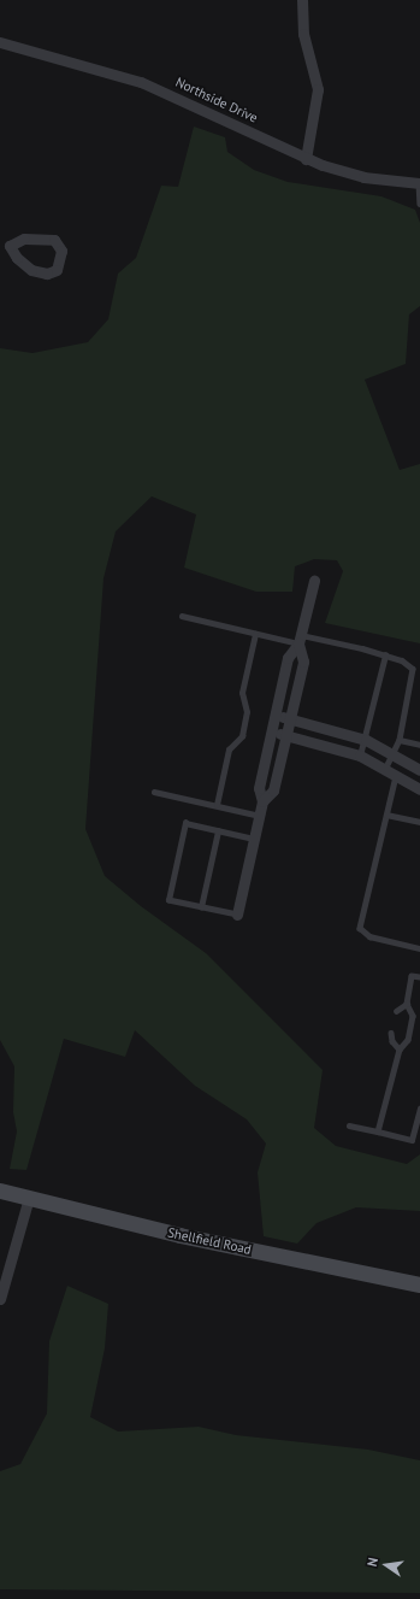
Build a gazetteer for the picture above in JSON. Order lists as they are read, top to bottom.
{
  "streets": {
    "street": ["Northside Drive", "Shellfield Road"]
  },
  "north": "left"
}
